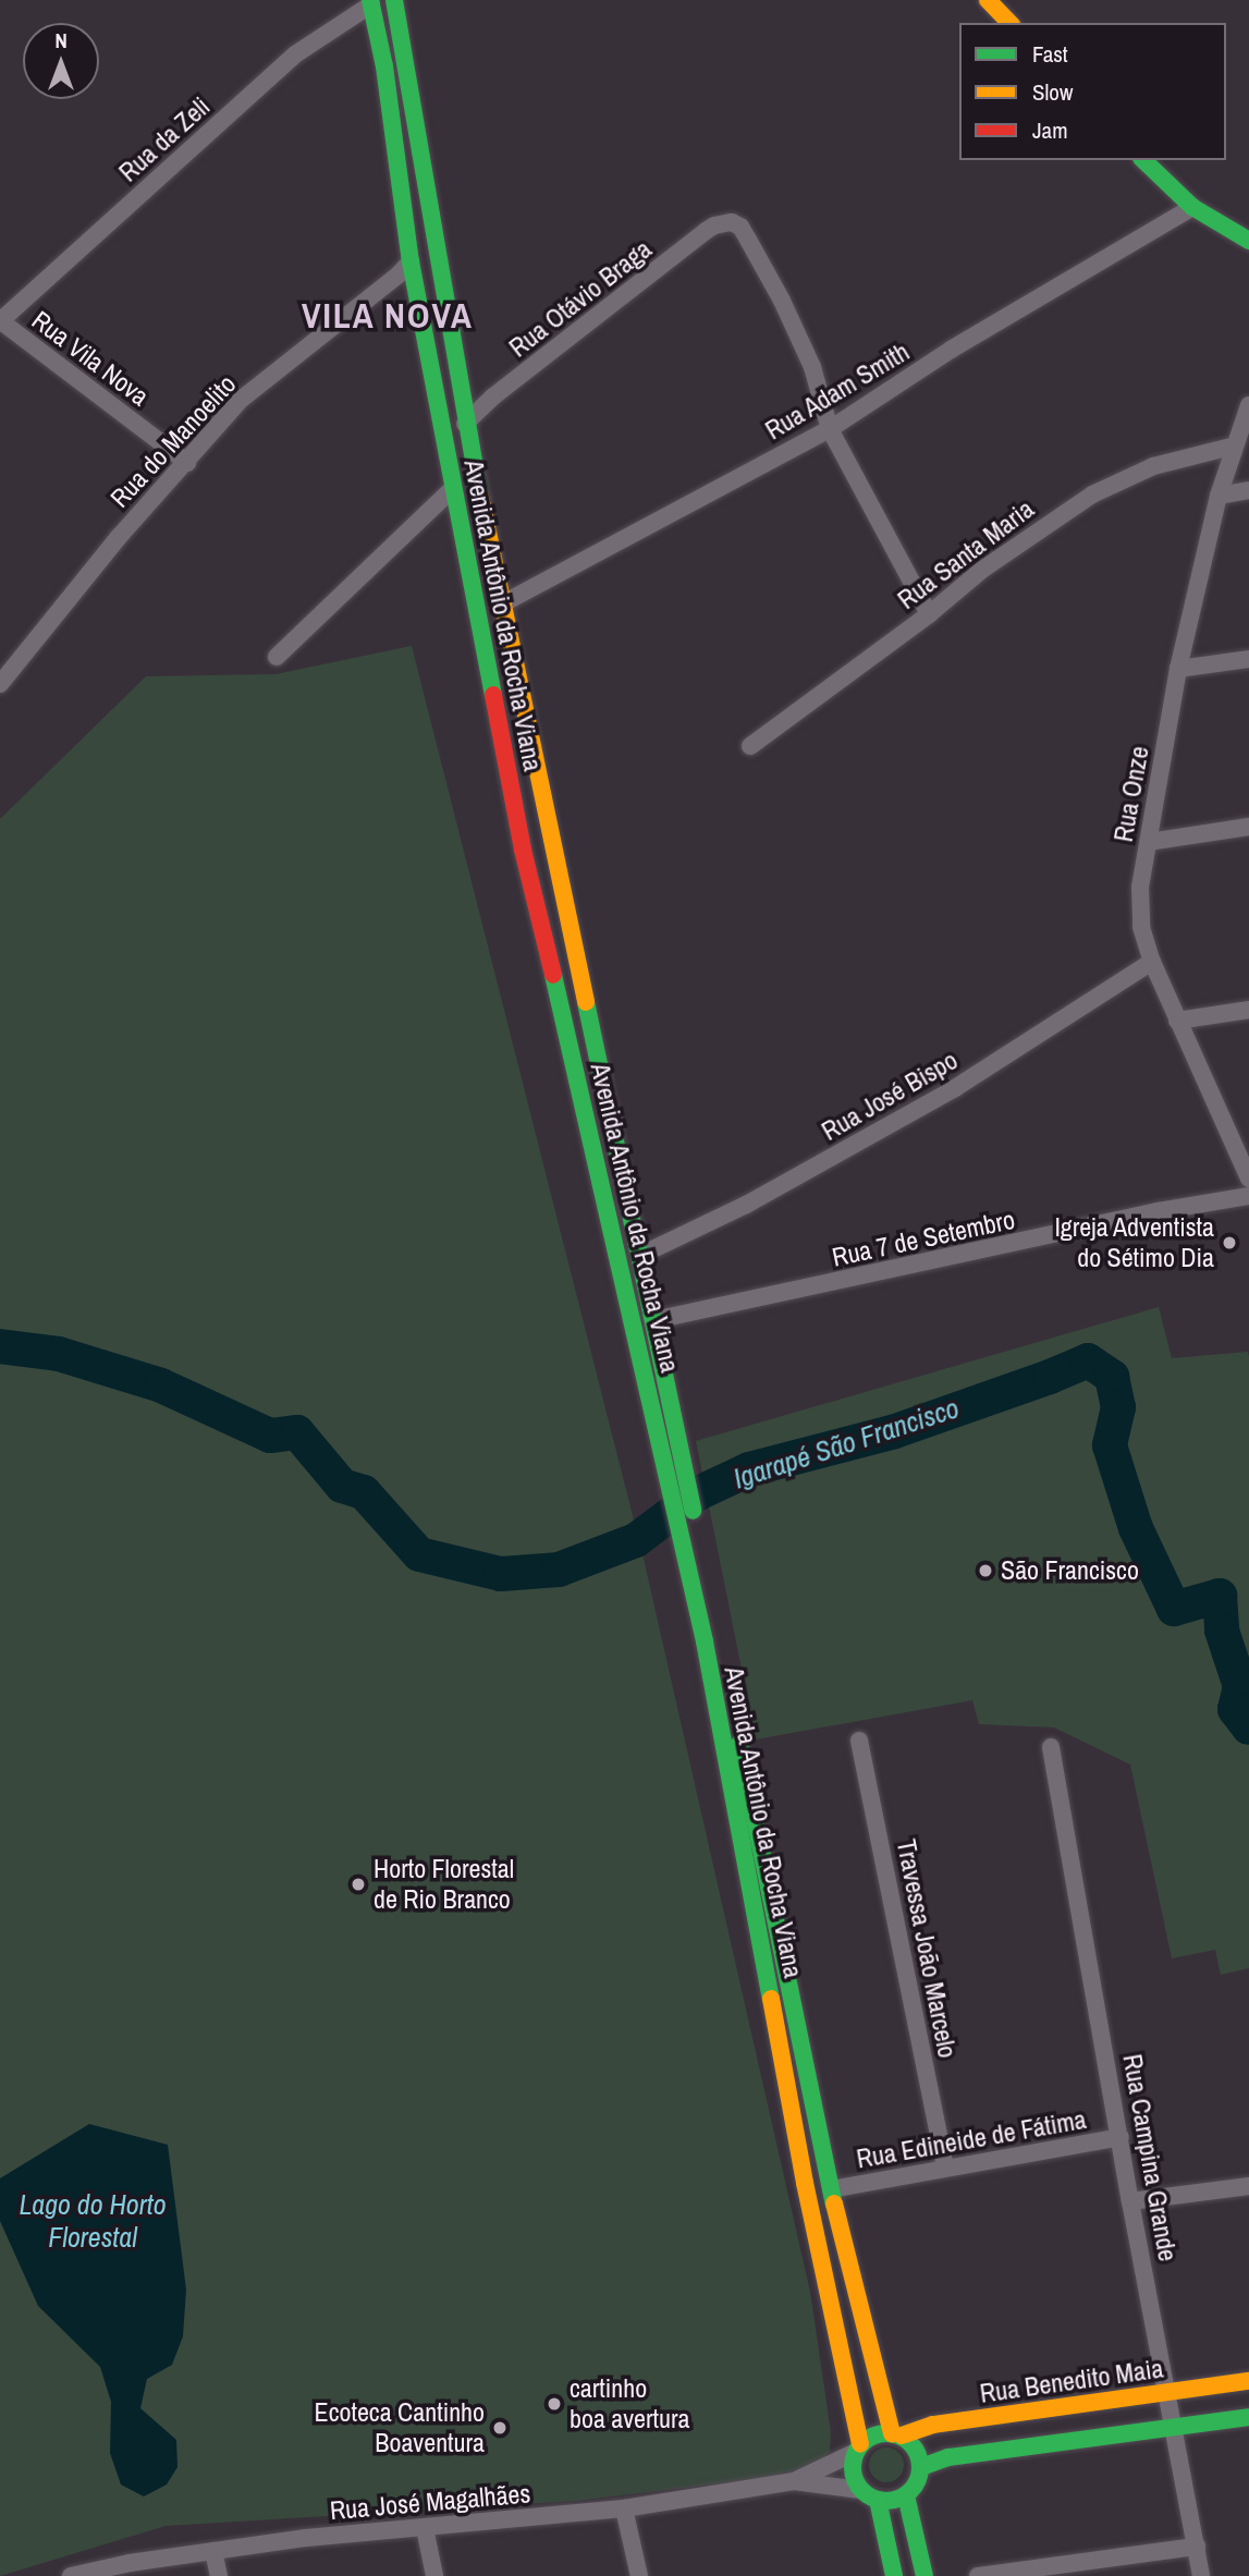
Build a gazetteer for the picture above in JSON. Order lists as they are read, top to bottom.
{
  "streets": {
    "main road": ["Avenida Antônio da Rocha Viana", "Rua Benedito Maia"],
    "street": [
      "Rua da Zeli",
      "Rua Otávio Braga",
      "Rua Vila Nova",
      "Rua Adam Smith",
      "Rua do Manoelito",
      "Rua Santa Maria",
      "Rua Onze",
      "Rua José Bispo",
      "Rua 7 de Setembro",
      "Travessa João Marcelo",
      "Rua Edineide de Fátima",
      "Rua Campina Grande",
      "Rua José Magalhães"
    ]
  },
  "crossings": [
    ["Rua da Zeli", "Rua Vila Nova"],
    ["Rua da Zeli", "Avenida Antônio da Rocha Viana"],
    ["Rua Otávio Braga", "Rua Adam Smith"],
    ["Rua Otávio Braga", "Avenida Antônio da Rocha Viana"],
    ["Rua Vila Nova", "Rua do Manoelito"],
    ["Rua Adam Smith", "Avenida Antônio da Rocha Viana"],
    ["Rua do Manoelito", "Avenida Antônio da Rocha Viana"],
    ["Rua Santa Maria", "Rua Onze"],
    ["Avenida Antônio da Rocha Viana", "Rua José Bispo"],
    ["Avenida Antônio da Rocha Viana", "Rua 7 de Setembro"],
    ["Avenida Antônio da Rocha Viana", "Rua Edineide de Fátima"],
    ["Avenida Antônio da Rocha Viana", "Rua Benedito Maia"],
    ["Avenida Antônio da Rocha Viana", "Rua José Magalhães"],
    ["Rua Onze", "Rua José Bispo"],
    ["Travessa João Marcelo", "Rua Edineide de Fátima"],
    ["Rua Edineide de Fátima", "Rua Campina Grande"],
    ["Rua Campina Grande", "Rua Benedito Maia"],
    ["Rua Benedito Maia", "Rua José Magalhães"]
  ],
  "districts": ["VILA NOVA"],
  "water": ["Igarapé São Francisco", "Lago do Horto Florestal"],
  "places": [
    "Igreja Adventista do Sétimo Dia",
    "São Francisco",
    "Horto Florestal de Rio Branco",
    "cartinho boa avertura",
    "Ecoteca Cantinho Boaventura"
  ],
  "legend": ["Fast", "Slow", "Jam"],
  "north": "top"
}
